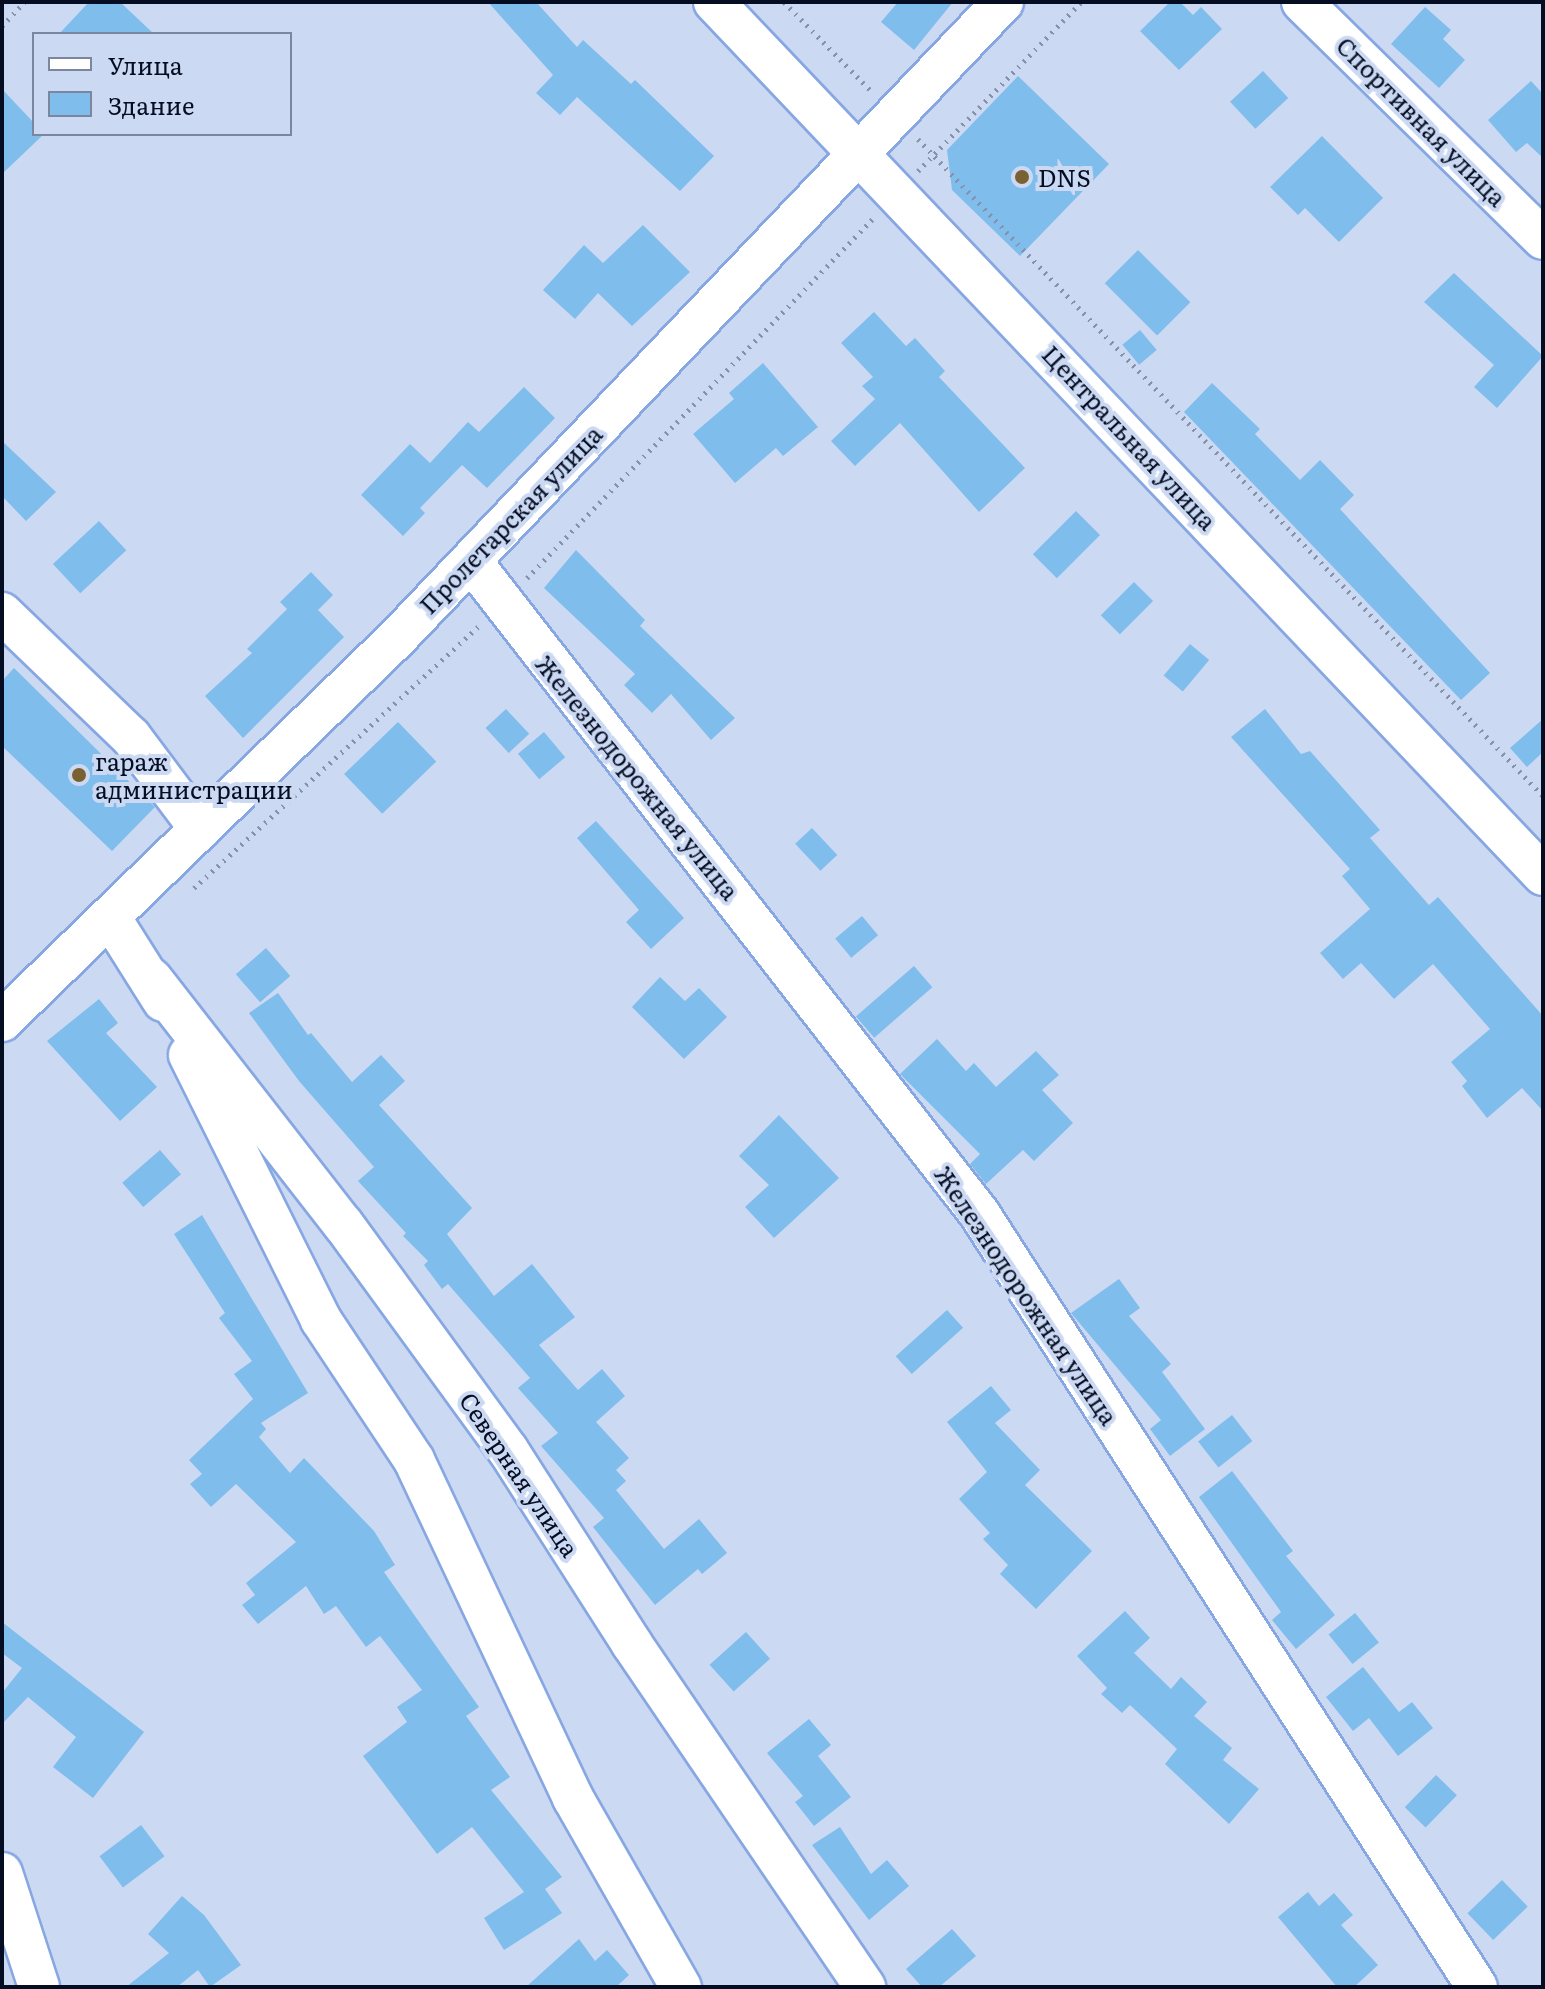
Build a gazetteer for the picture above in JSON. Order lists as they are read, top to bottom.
{
  "streets": {
    "street": [
      "Спортивная улица",
      "Центральная улица",
      "Пролетарская улица",
      "Железнодорожная улица",
      "Северная улица"
    ]
  },
  "crossings": [
    ["Центральная улица", "Пролетарская улица"],
    ["Пролетарская улица", "Железнодорожная улица"],
    ["Пролетарская улица", "Северная улица"]
  ],
  "places": ["DNS", "гараж администрации"],
  "legend": ["Улица", "Здание"]
}
